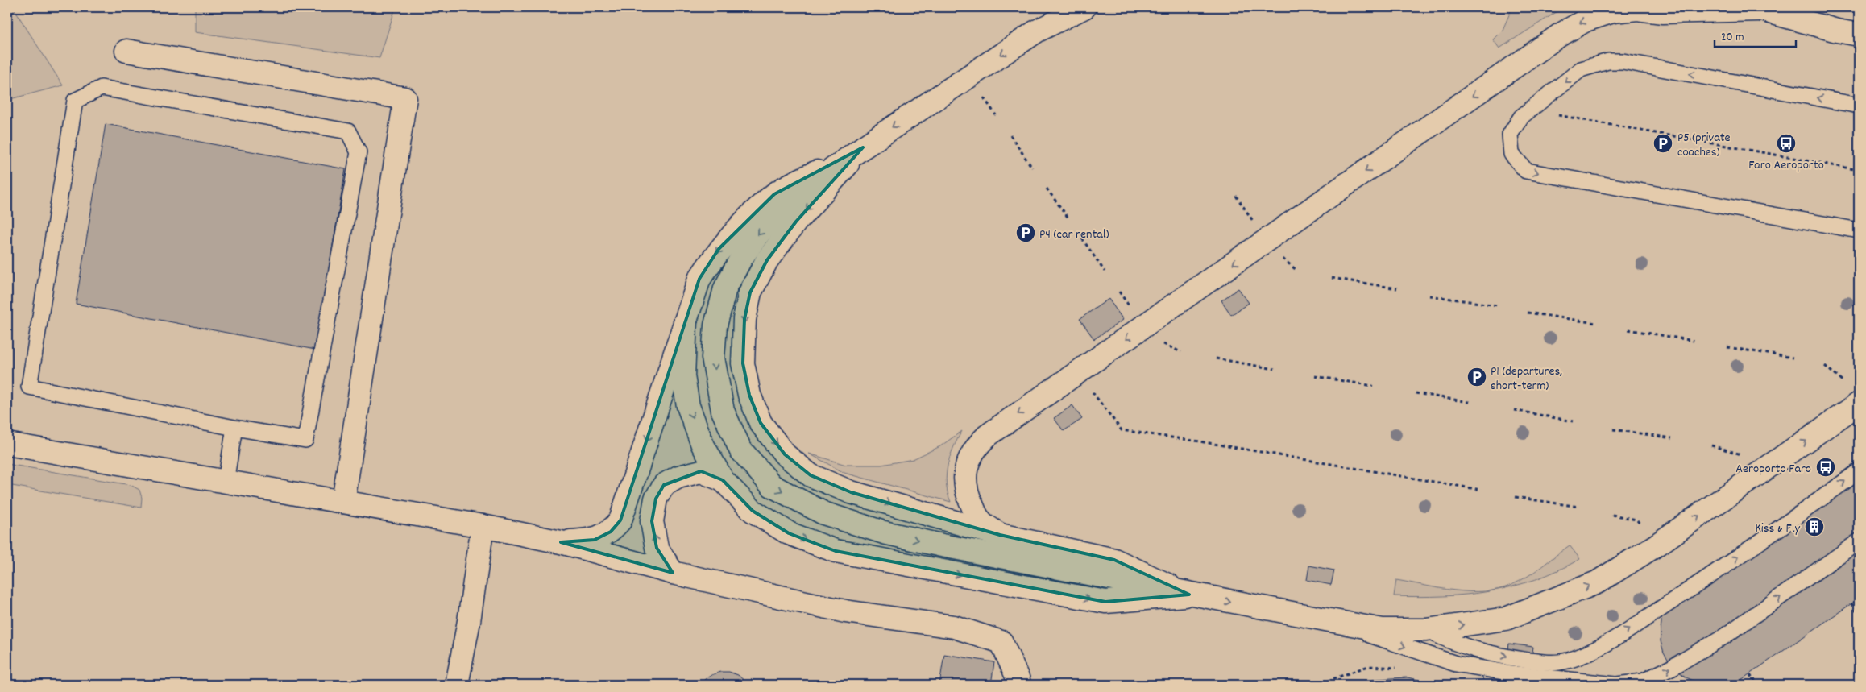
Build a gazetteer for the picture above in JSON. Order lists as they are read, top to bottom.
{
  "places": {
    "parking": ["P5 (private coaches)", "P4 (car rental)", "P1 (departures, short-term)"],
    "bus stop": ["Faro Aeroporto", "Aeroporto Faro"],
    "building": ["Kiss & Fly"]
  },
  "scale_bar": "20 m"
}
